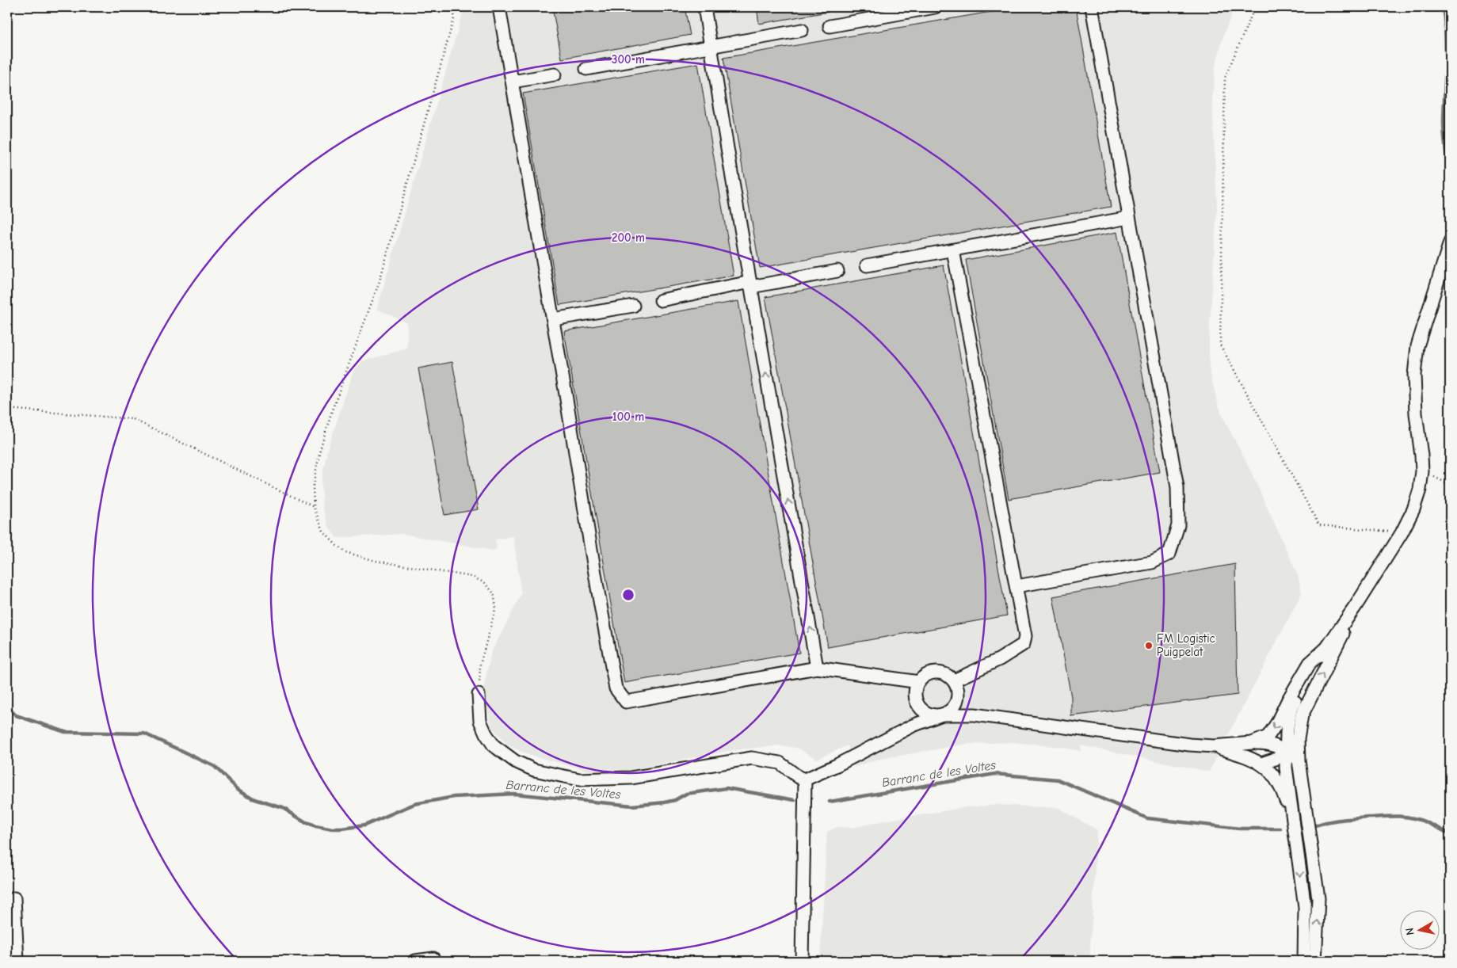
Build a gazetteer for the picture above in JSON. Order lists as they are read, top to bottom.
{
  "water": ["Barranc de les Voltes"],
  "places": ["FM Logistic Puigpelat"],
  "north": "left",
  "rings": ["300 m", "200 m", "100 m"]
}
